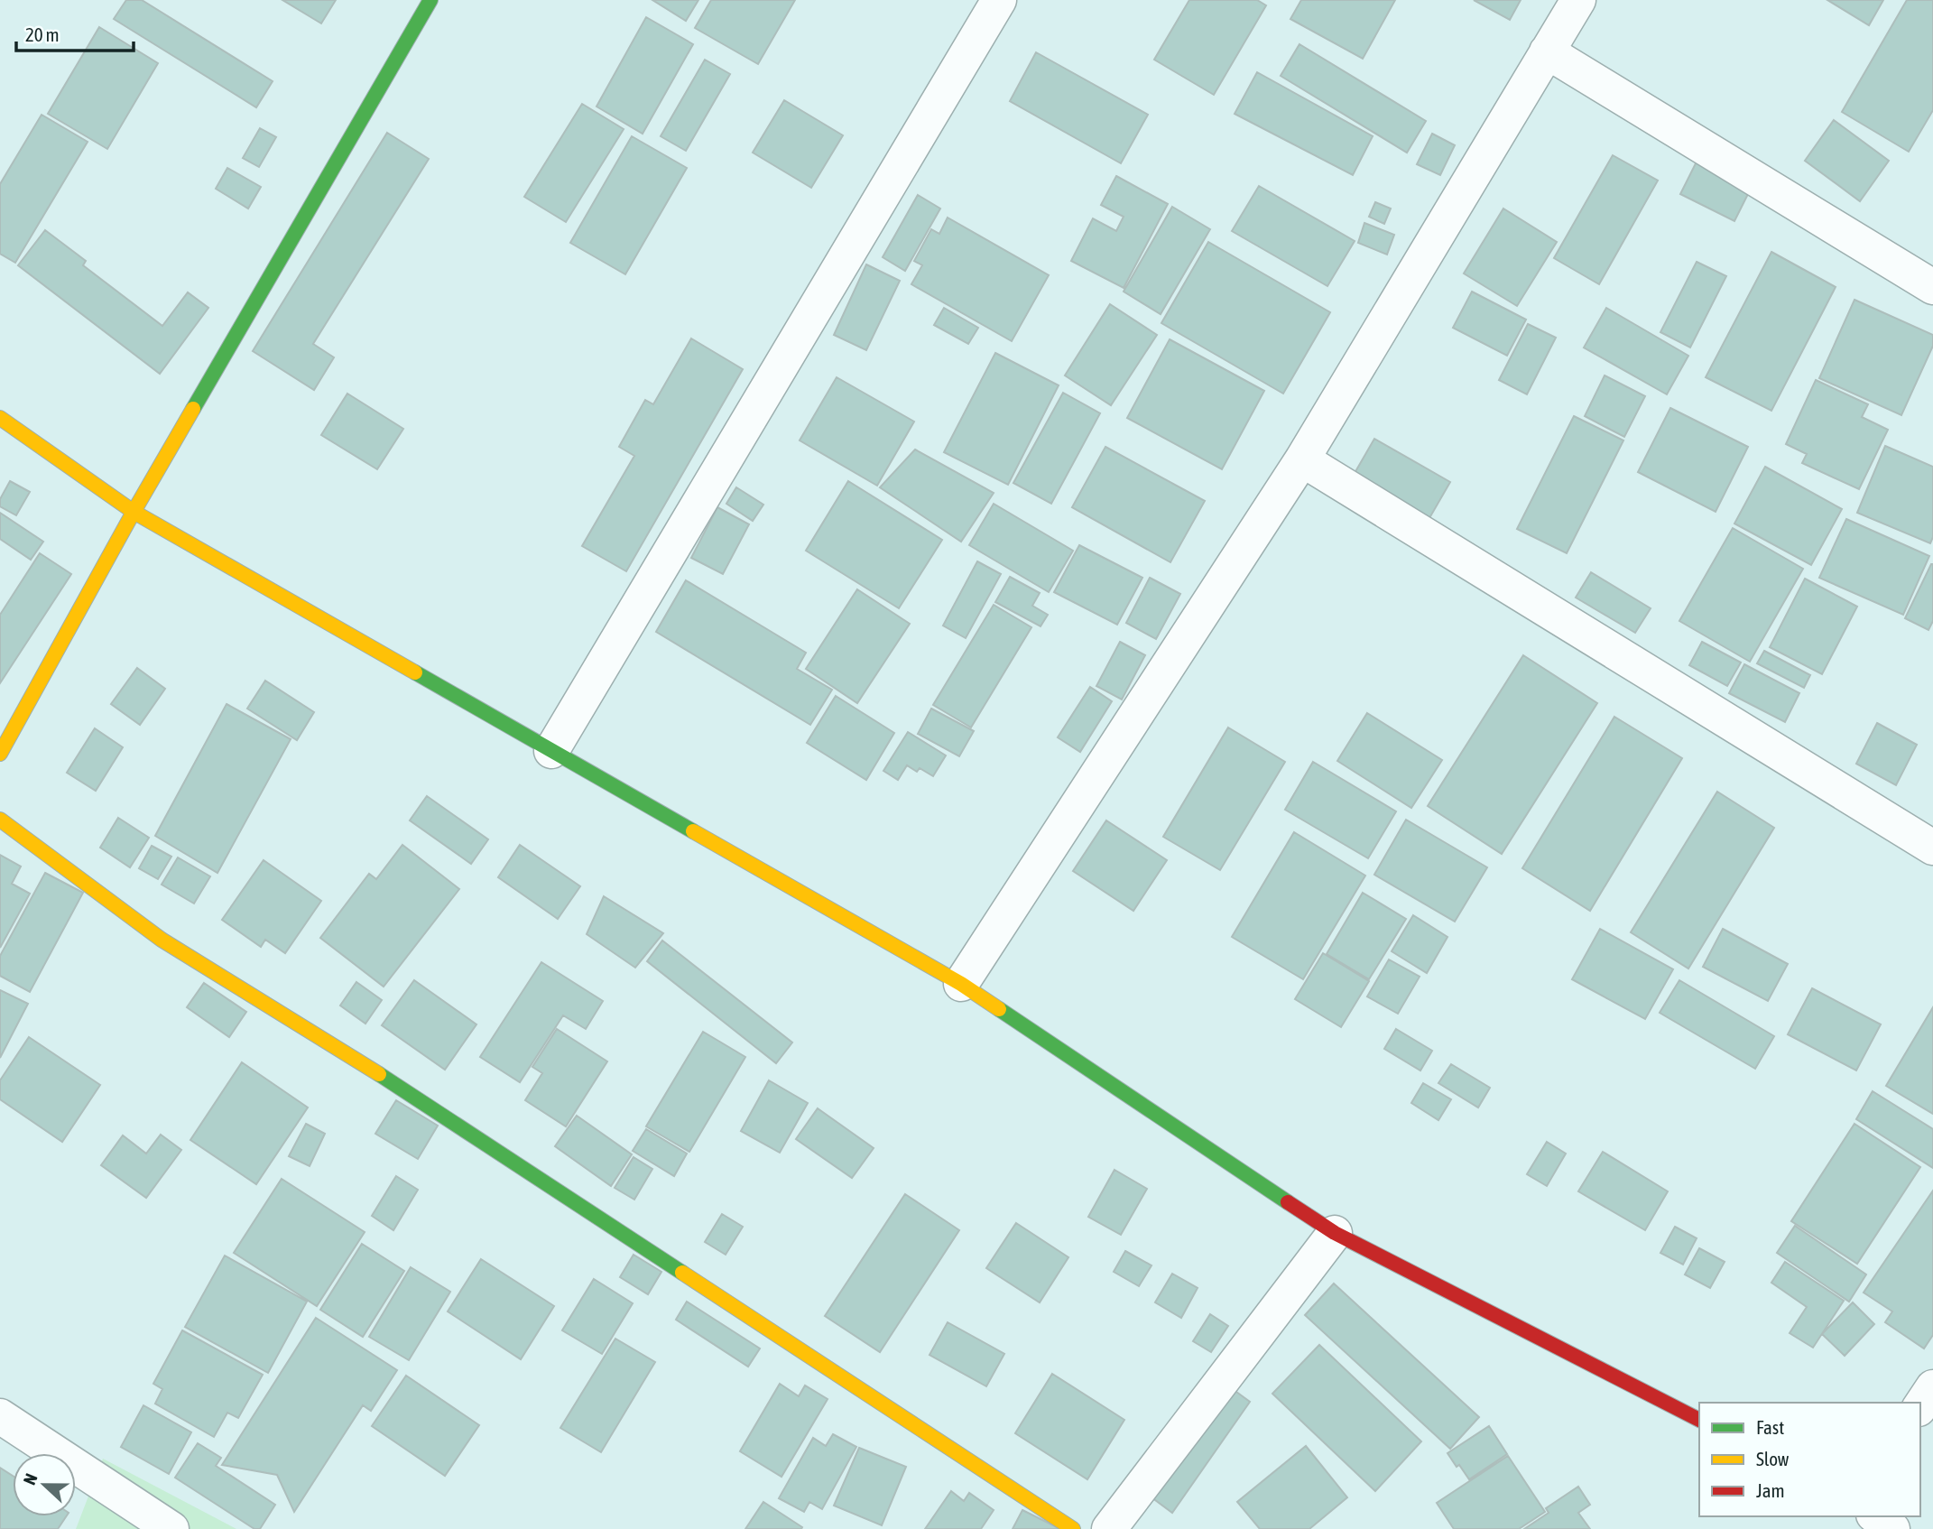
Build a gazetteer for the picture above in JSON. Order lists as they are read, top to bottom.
{
  "legend": ["Fast", "Slow", "Jam"],
  "scale_bar": "20 m",
  "north": "left"
}
